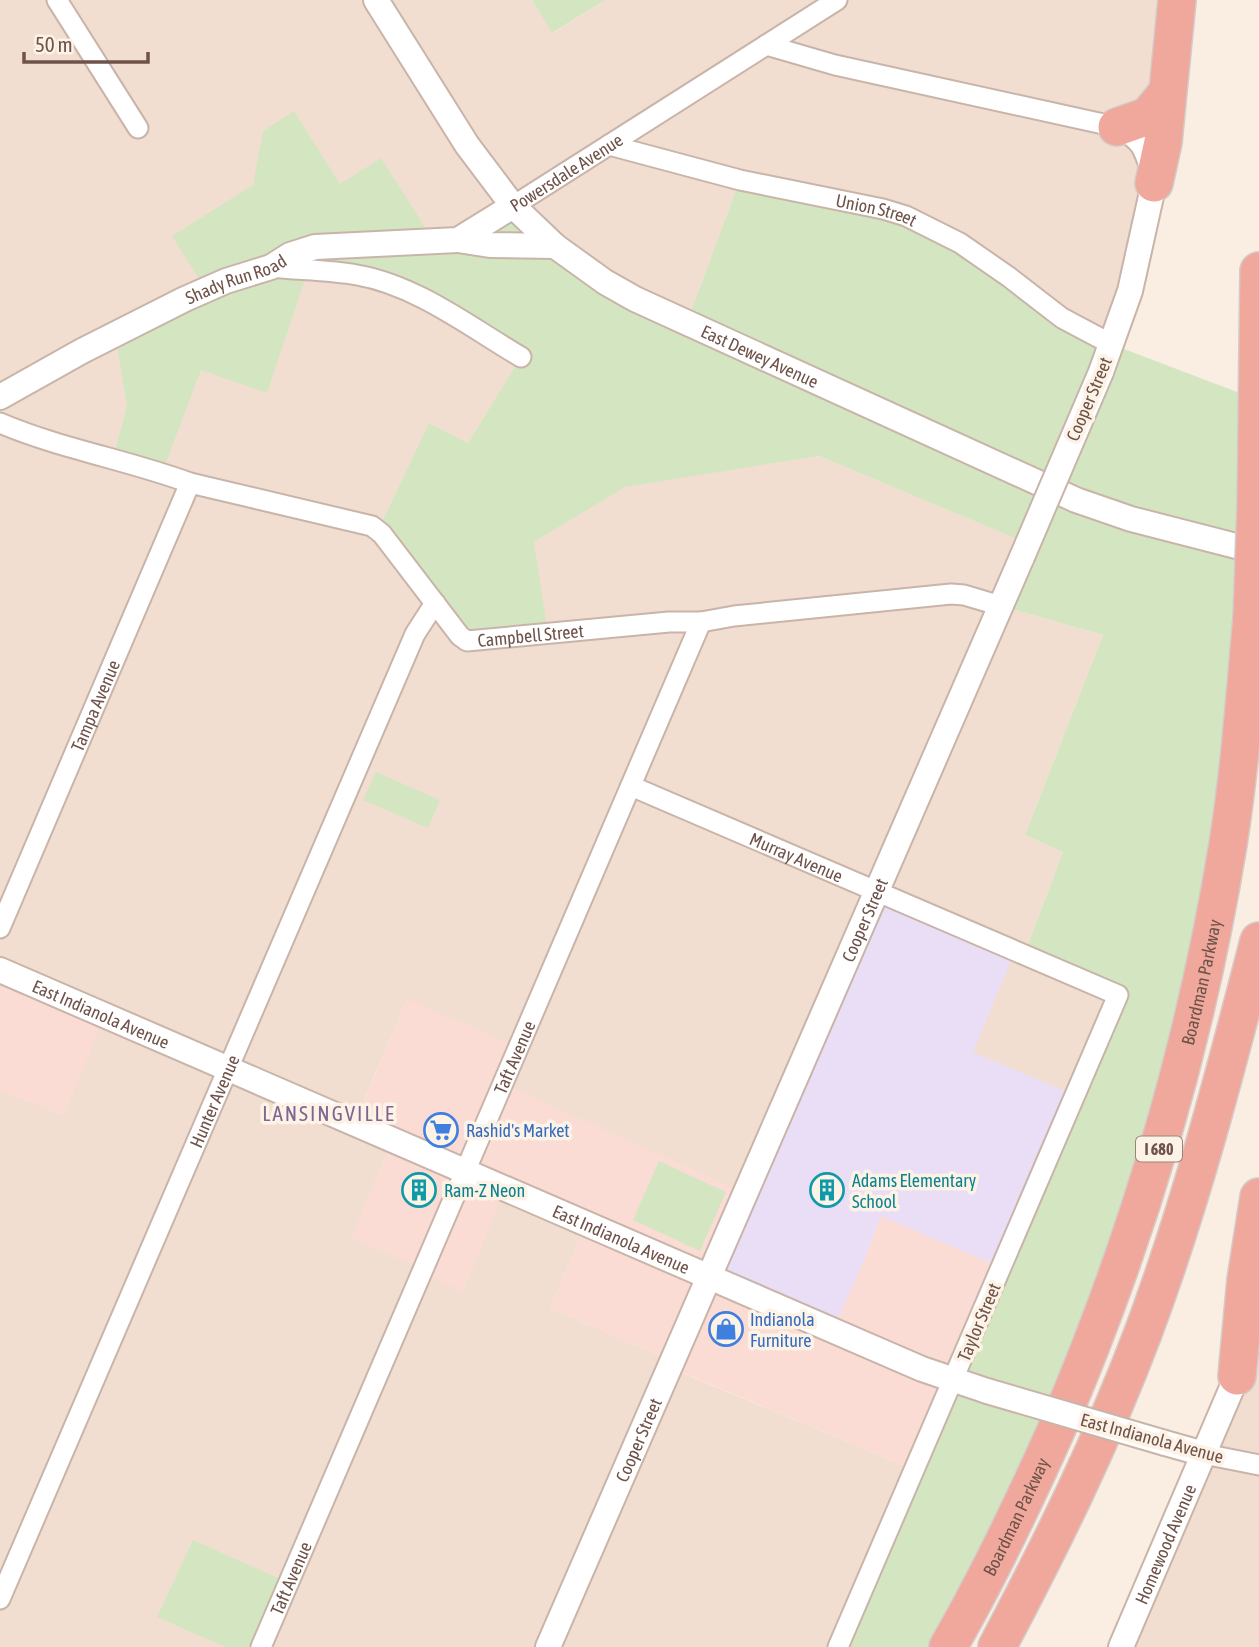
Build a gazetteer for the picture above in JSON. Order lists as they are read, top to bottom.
{
  "streets": {
    "highway": ["Boardman Parkway", "I 680"],
    "street": [
      "Powersdale Avenue",
      "Union Street",
      "Shady Run Road",
      "East Dewey Avenue",
      "Cooper Street",
      "Campbell Street",
      "Tampa Avenue",
      "Murray Avenue",
      "East Indianola Avenue",
      "Taft Avenue",
      "Hunter Avenue",
      "Taylor Street",
      "Homewood Avenue"
    ]
  },
  "crossings": [
    ["Powersdale Avenue", "Union Street"],
    ["Powersdale Avenue", "Shady Run Road"],
    ["Powersdale Avenue", "East Dewey Avenue"],
    ["Union Street", "Cooper Street"],
    ["Cooper Street", "Campbell Street"],
    ["Cooper Street", "Murray Avenue"],
    ["Cooper Street", "East Indianola Avenue"],
    ["Campbell Street", "Tampa Avenue"],
    ["Campbell Street", "Taft Avenue"],
    ["Campbell Street", "Hunter Avenue"],
    ["Murray Avenue", "Taft Avenue"],
    ["Murray Avenue", "Taylor Street"],
    ["East Indianola Avenue", "Taft Avenue"],
    ["East Indianola Avenue", "Hunter Avenue"],
    ["East Indianola Avenue", "Taylor Street"],
    ["East Indianola Avenue", "Homewood Avenue"]
  ],
  "districts": ["LANSINGVILLE"],
  "places": {
    "supermarket": ["Rashid's Market"],
    "building": ["Ram-Z Neon", "Adams Elementary School"],
    "shop": ["Indianola Furniture"]
  },
  "scale_bar": "50 m"
}
